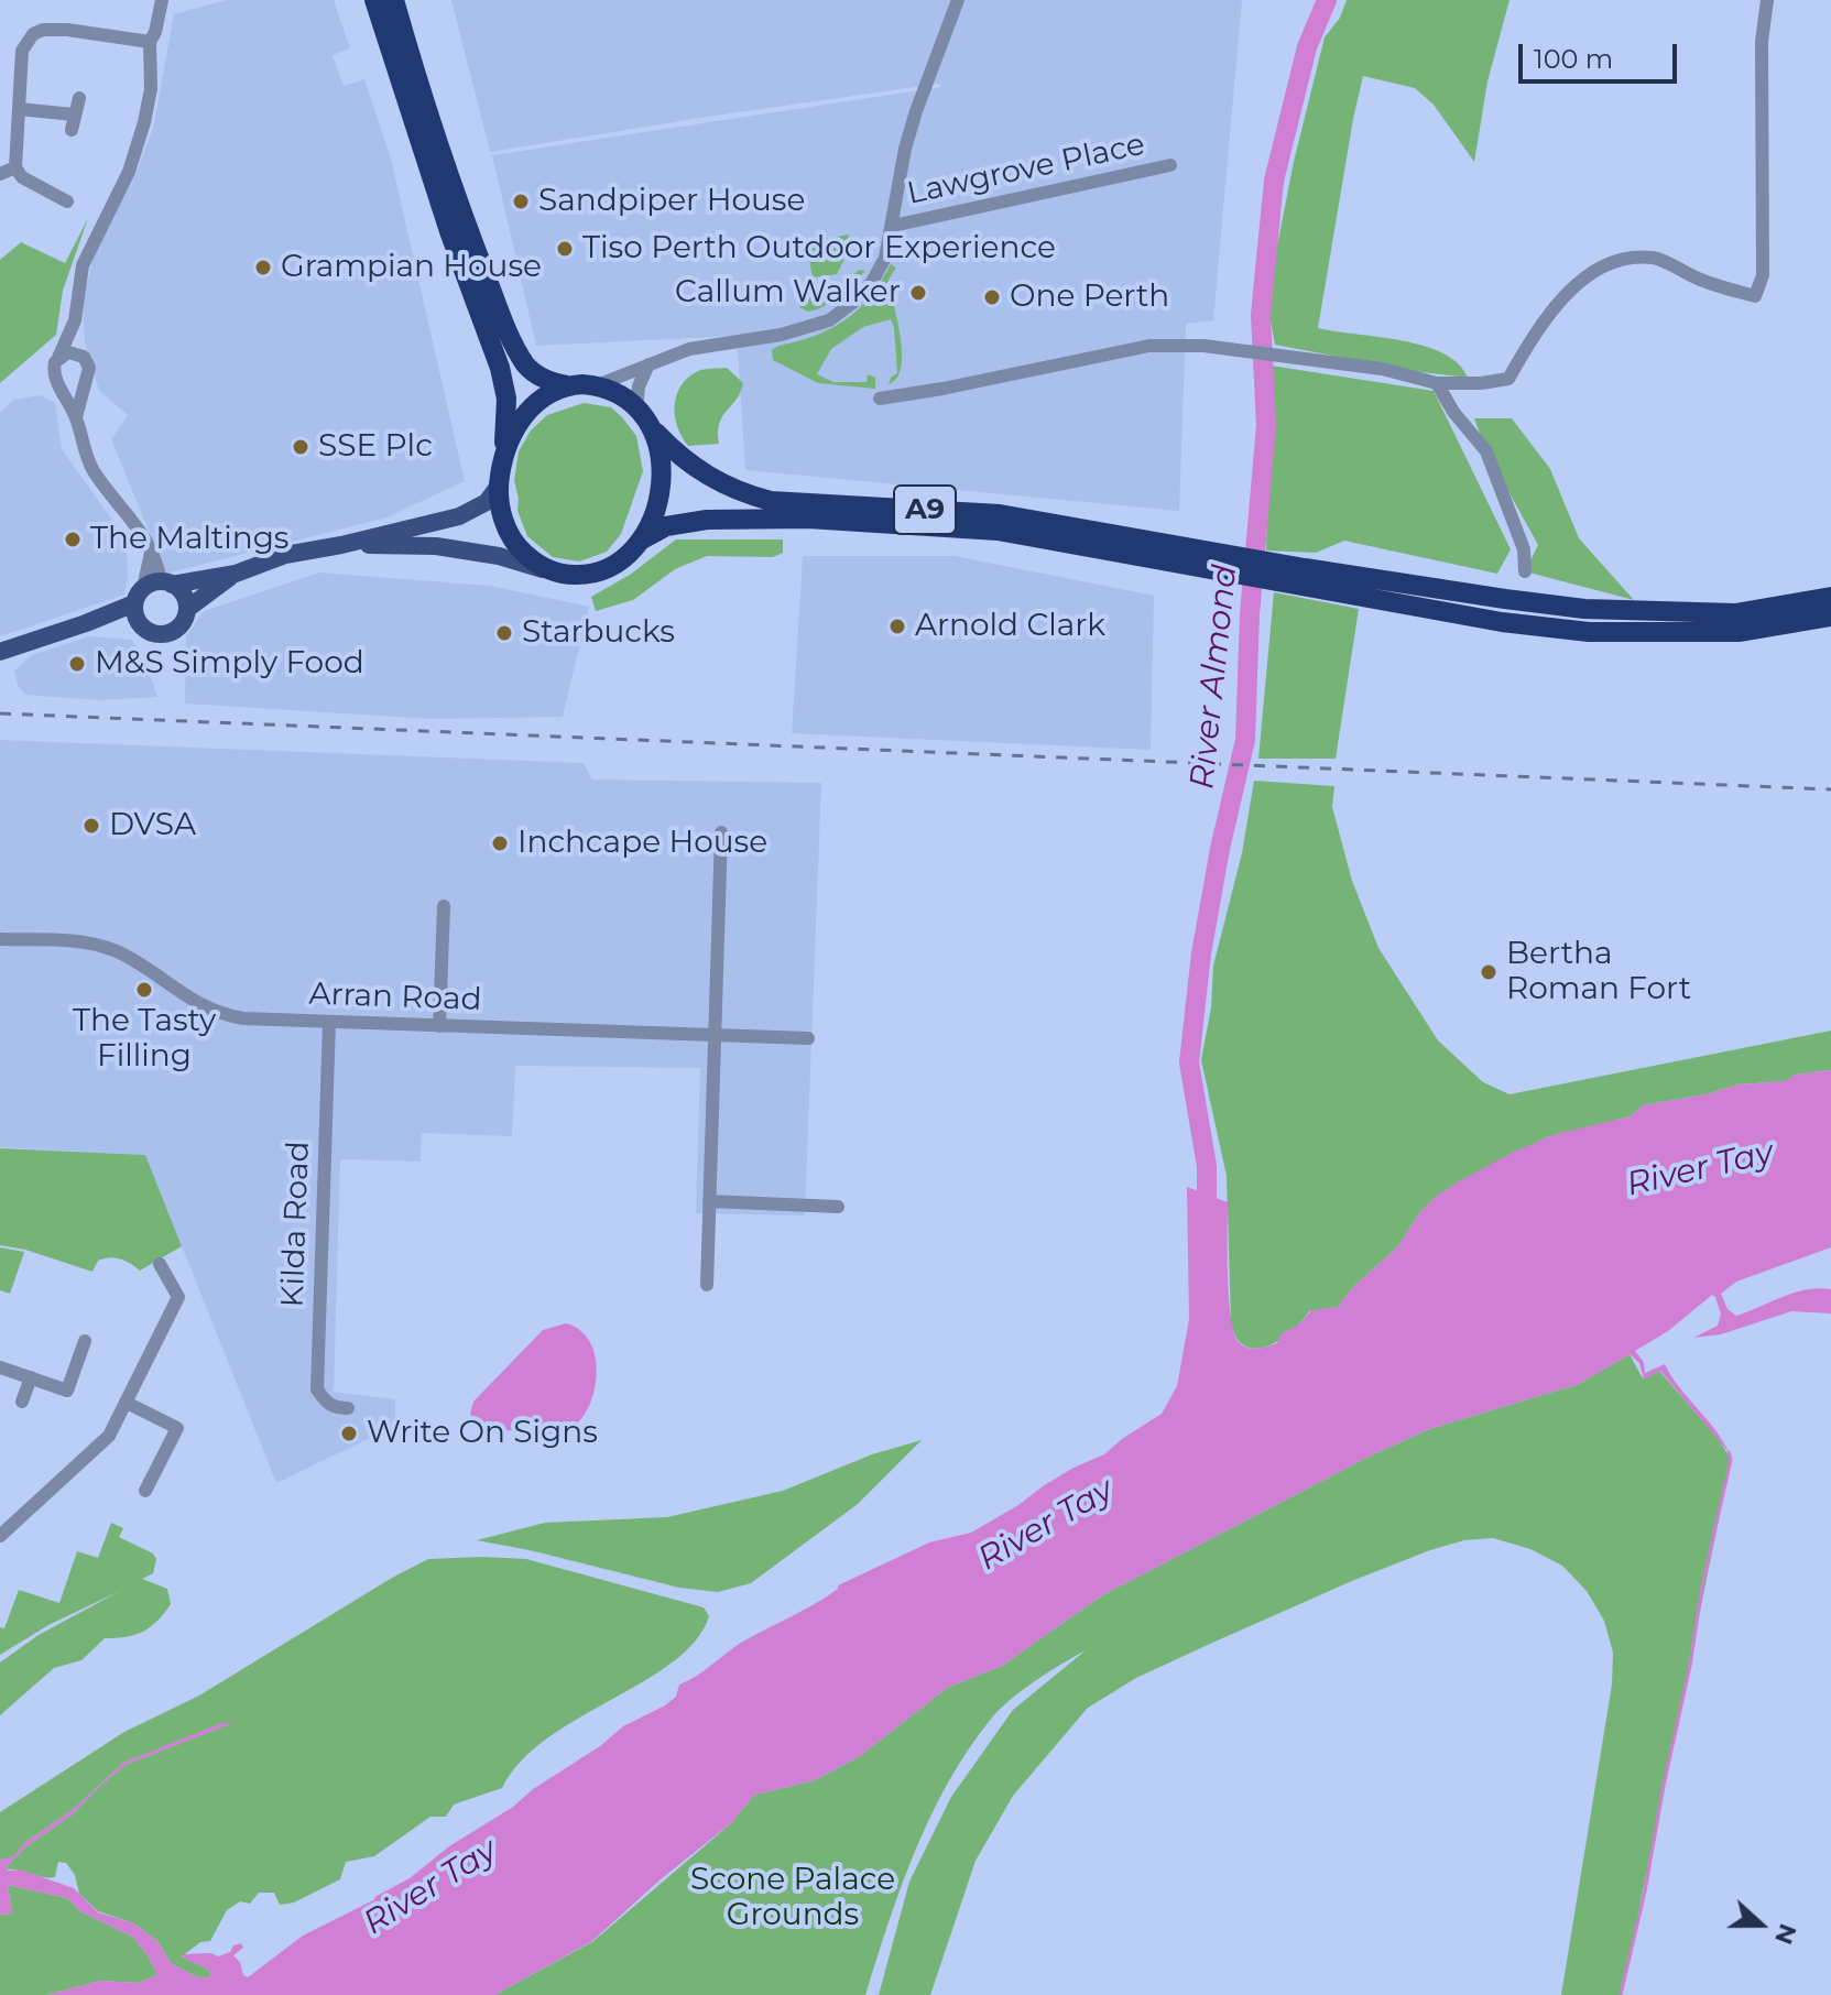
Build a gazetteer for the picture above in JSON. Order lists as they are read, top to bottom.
{
  "streets": {
    "highway": ["A9"],
    "street": ["Lawgrove Place", "Arran Road", "Kilda Road"]
  },
  "crossings": [
    ["Arran Road", "Kilda Road"]
  ],
  "water": ["River Almond", "River Tay"],
  "parks": ["Scone Palace Grounds"],
  "places": [
    "Sandpiper House",
    "Tiso Perth Outdoor Experience",
    "Grampian House",
    "Callum Walker",
    "One Perth",
    "SSE Plc",
    "The Maltings",
    "Arnold Clark",
    "Starbucks",
    "M&S Simply Food",
    "DVSA",
    "Inchcape House",
    "Bertha Roman Fort",
    "The Tasty Filling",
    "Write On Signs"
  ],
  "scale_bar": "100 m",
  "north": "right"
}
